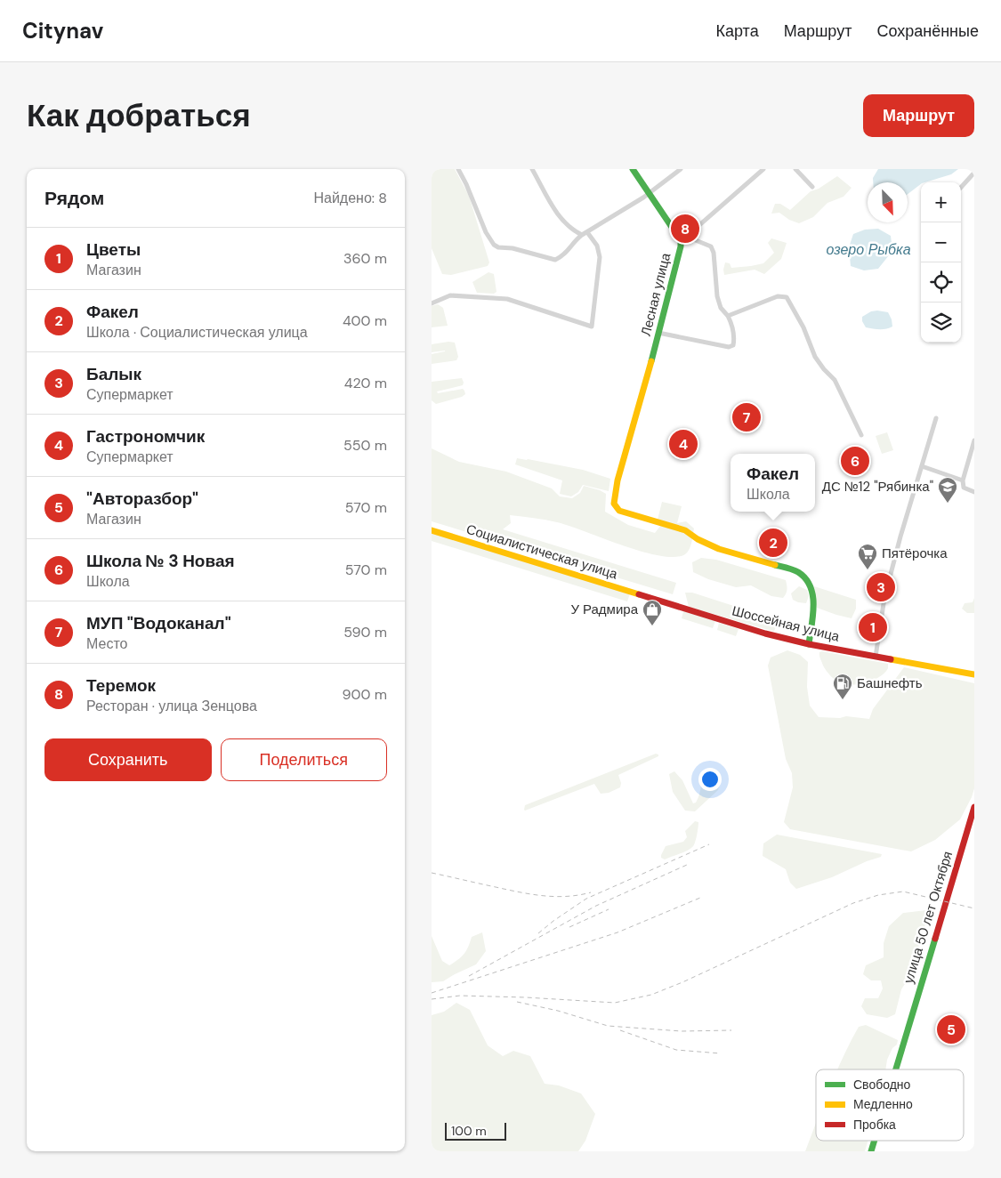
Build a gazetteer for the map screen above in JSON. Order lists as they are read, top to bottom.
{
  "streets": {
    "street": [
      "Лесная улица",
      "Социалистическая улица",
      "Шоссейная улица",
      "улица 50 лет Октября"
    ]
  },
  "crossings": [
    ["Лесная улица", "Шоссейная улица"],
    ["Социалистическая улица", "Шоссейная улица"]
  ],
  "water": ["озеро Рыбка"],
  "places": {
    "school or university": ["ДС №12 \"Рябинка\""],
    "supermarket": ["Пятёрочка"],
    "shop": ["У Радмира"],
    "fuel station": ["Башнефть"]
  },
  "legend": ["Свободно", "Медленно", "Пробка"],
  "scale_bar": "100 m",
  "north": "bottom right",
  "page": {
    "header": "Citynav",
    "nav": ["Карта", "Маршрут", "Сохранённые"],
    "buttons": [
      "Маршрут",
      ["Сохранить", "Поделиться"]
    ],
    "title": "Как добраться",
    "heading": ["Рядом", "Найдено: 8"],
    "map_buttons": ["+", "−"],
    "pins": [
      "8",
      "7",
      "4",
      "6",
      "2",
      "3",
      "1",
      "5"
    ],
    "list": [
      {
        "mark": "1",
        "name": "Цветы",
        "note": "Магазин",
        "value": "360 m"
      },
      {
        "mark": "2",
        "name": "Факел",
        "note": "Школа · Социалистическая улица",
        "value": "400 m"
      },
      {
        "mark": "3",
        "name": "Балык",
        "note": "Супермаркет",
        "value": "420 m"
      },
      {
        "mark": "4",
        "name": "Гастрономчик",
        "note": "Супермаркет",
        "value": "550 m"
      },
      {
        "mark": "5",
        "name": "\"Авторазбор\"",
        "note": "Магазин",
        "value": "570 m"
      },
      {
        "mark": "6",
        "name": "Школа № 3 Новая",
        "note": "Школа",
        "value": "570 m"
      },
      {
        "mark": "7",
        "name": "МУП \"Водоканал\"",
        "note": "Место",
        "value": "590 m"
      },
      {
        "mark": "8",
        "name": "Теремок",
        "note": "Ресторан · улица Зенцова",
        "value": "900 m"
      }
    ],
    "popup": ["Факел", "Школа"],
    "scale": "100 m"
  }
}
